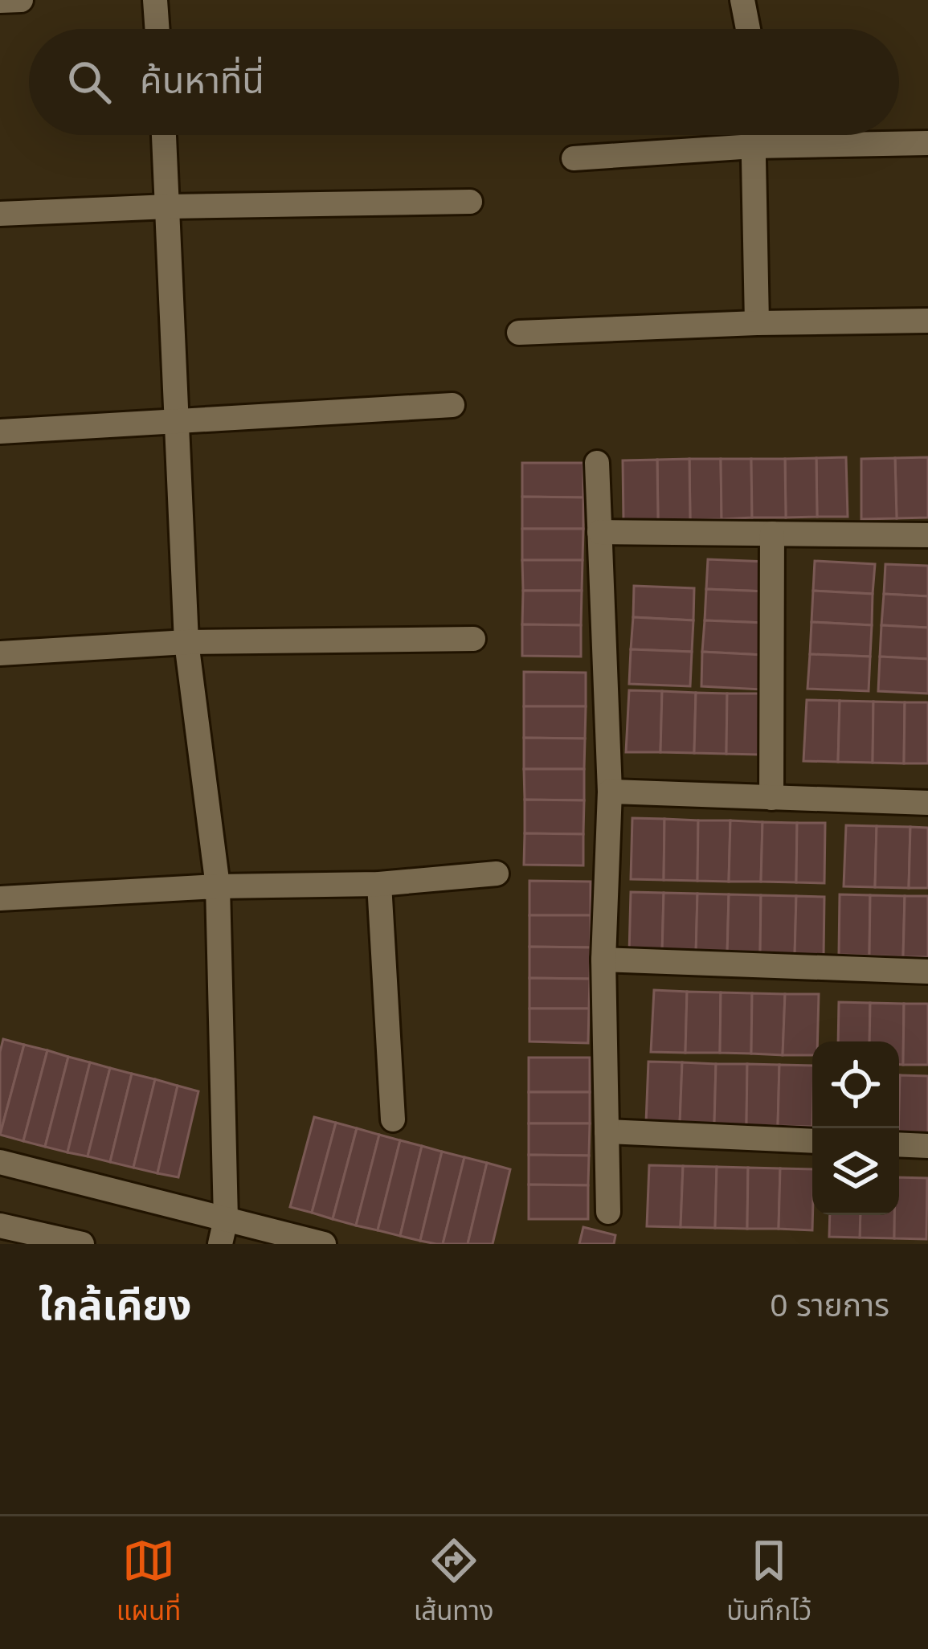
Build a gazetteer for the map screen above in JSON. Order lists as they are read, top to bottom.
{
  "page": {
    "search": "ค้นหาที่นี่",
    "heading": ["ใกล้เคียง", "0 รายการ"],
    "nav": ["แผนที่", "เส้นทาง", "บันทึกไว้"]
  }
}
